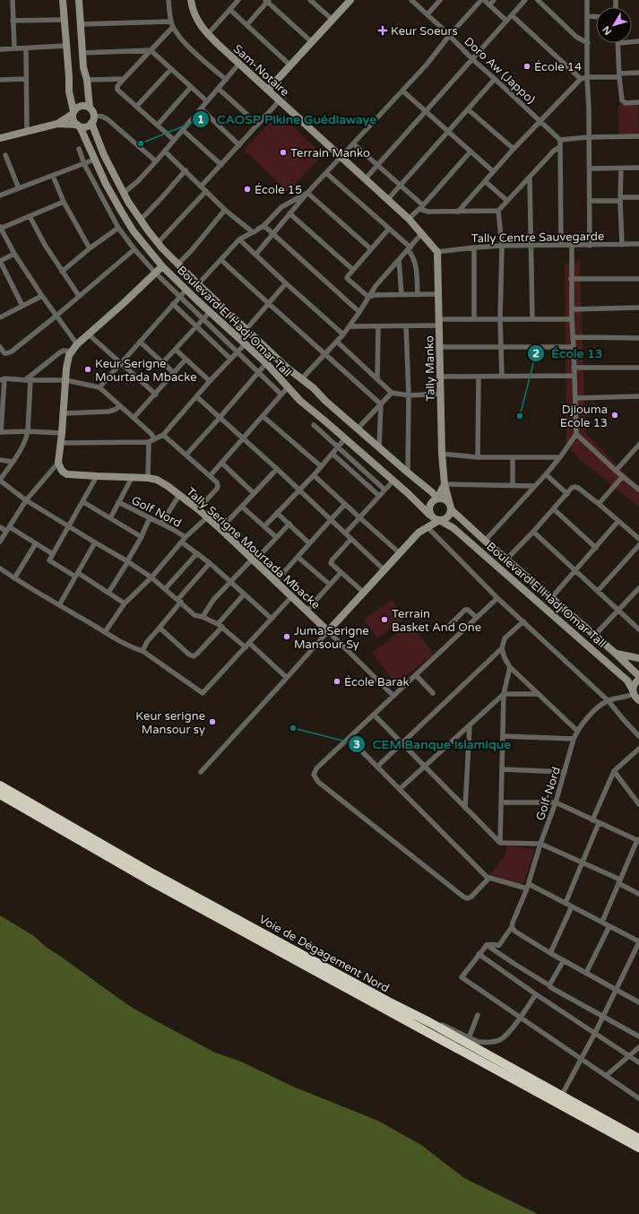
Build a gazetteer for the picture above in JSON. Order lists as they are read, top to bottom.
{
  "streets": {
    "highway": ["Voie de Dégagement Nord"],
    "main road": [
      "Sam-Notaire",
      "Boulevard El Hadj Omar Tall",
      "Tally Manko",
      "Tally Serigne Mourtada Mbacke"
    ],
    "street": [
      "Doro Aw (Jappo)",
      "Tally Centre Sauvegarde",
      "Golf Nord",
      "Golf-Nord"
    ]
  },
  "crossings": [
    ["Sam-Notaire", "Tally Centre Sauvegarde"],
    ["Sam-Notaire", "Tally Manko"],
    ["Tally Centre Sauvegarde", "Tally Manko"],
    ["Boulevard El Hadj Omar Tall", "Tally Manko"],
    ["Boulevard El Hadj Omar Tall", "Golf-Nord"]
  ],
  "places": {
    "health": ["Keur Soeurs"],
    "other": [
      "École 14",
      "CAOSP Pikine Guédiawaye",
      "Terrain Manko",
      "École 15",
      "Keur Serigne Mourtada Mbacke",
      "Djiouma Ecole 13",
      "École 13",
      "Terrain Basket And One",
      "Juma Serigne Mansour Sy",
      "École Barak",
      "Keur serigne Mansour sy",
      "CEM Banque Islamique"
    ]
  },
  "north": "bottom left"
}
